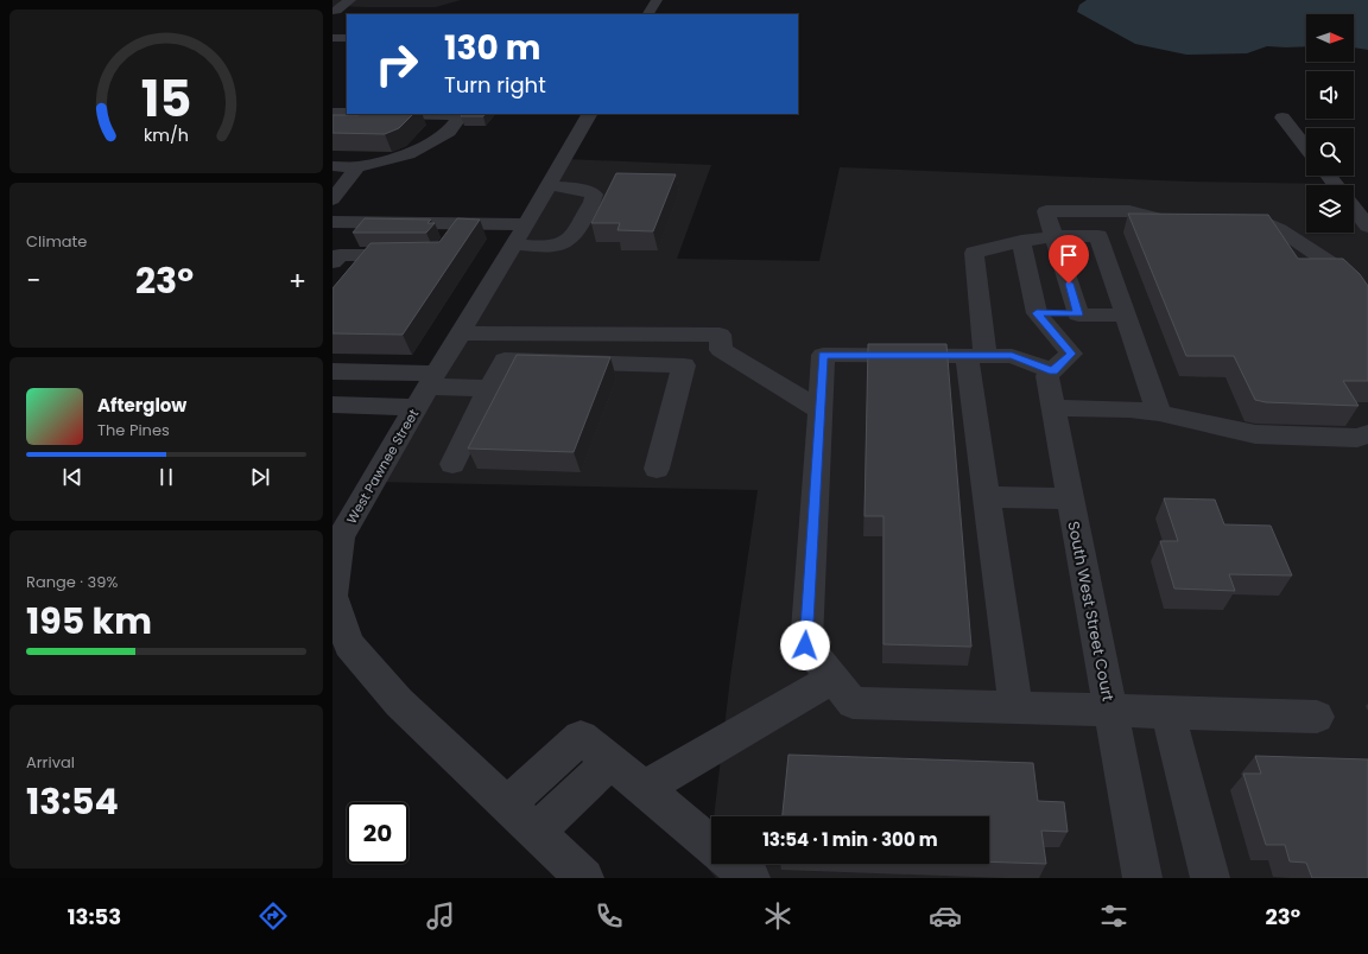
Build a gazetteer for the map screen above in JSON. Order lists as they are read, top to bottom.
{
  "streets": {
    "street": ["West Pawnee Street", "South West Street Court"]
  },
  "north": "right",
  "page": {
    "turn": ["130 m", "Turn right"],
    "tile": [
      "Climate",
      ["Range · 39%", "195 km"],
      ["Arrival", "13:54"]
    ],
    "heat": ["−", "23°", "+"],
    "song": ["Afterglow", "The Pines"],
    "limit": "20",
    "trip": "13:54 · 1 min · 300 m",
    "tabs": ["13:53", "23°"],
    "gauge": ["15", "km/h"]
  }
}
